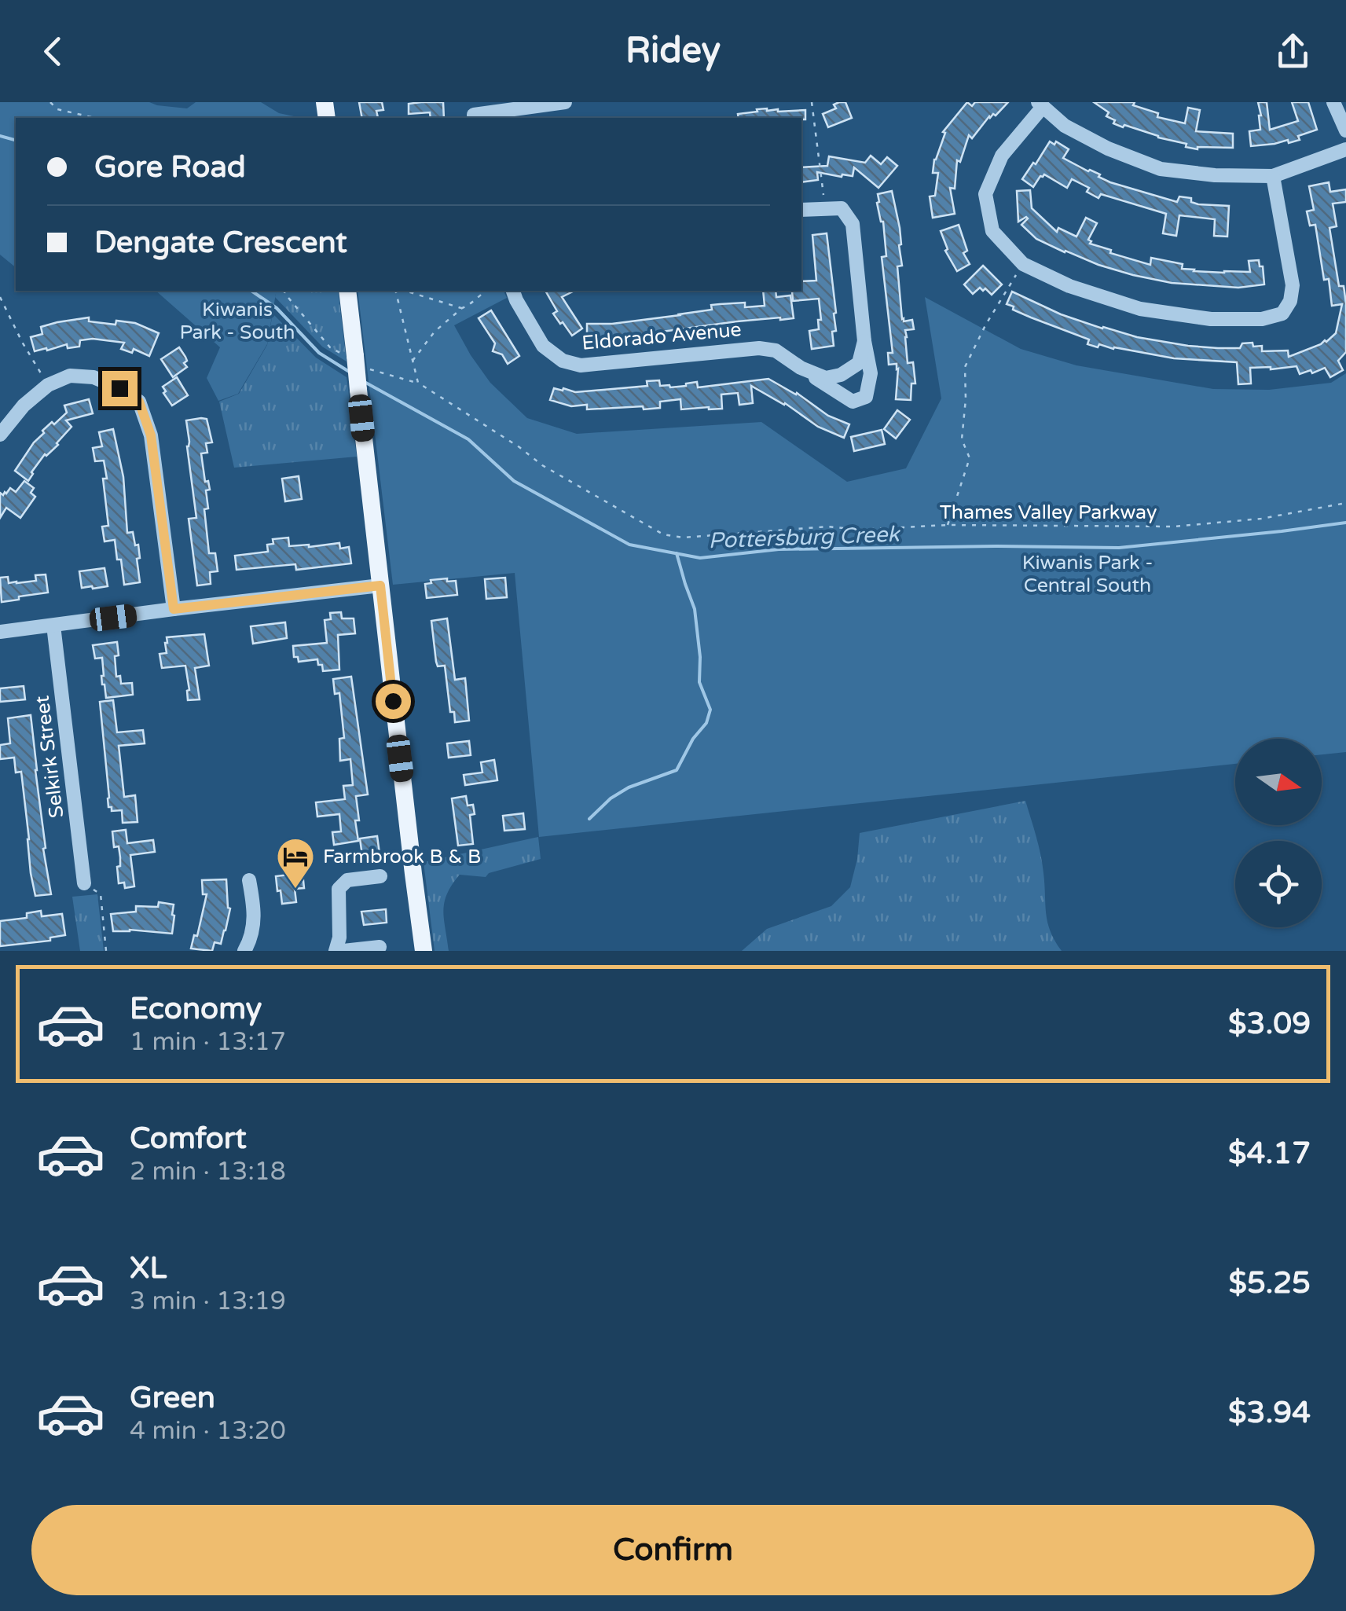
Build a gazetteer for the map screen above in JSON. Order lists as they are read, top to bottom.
{
  "streets": {
    "street": ["Eldorado Avenue", "Selkirk Street"],
    "path": ["Thames Valley Parkway"]
  },
  "water": ["Pottersburg Creek"],
  "parks": ["Kiwanis Park - South", "Kiwanis Park - Central South"],
  "places": {
    "hotel": ["Farmbrook B & B"]
  },
  "north": "right",
  "page": {
    "header": "Ridey",
    "banner": ["Gore Road", "Dengate Crescent"],
    "list": [
      {
        "name": "Economy",
        "note": "1 min · 13:17",
        "value": "$3.09"
      },
      {
        "name": "Comfort",
        "note": "2 min · 13:18",
        "value": "$4.17"
      },
      {
        "name": "XL",
        "note": "3 min · 13:19",
        "value": "$5.25"
      },
      {
        "name": "Green",
        "note": "4 min · 13:20",
        "value": "$3.94"
      }
    ],
    "buttons": "Confirm"
  }
}
